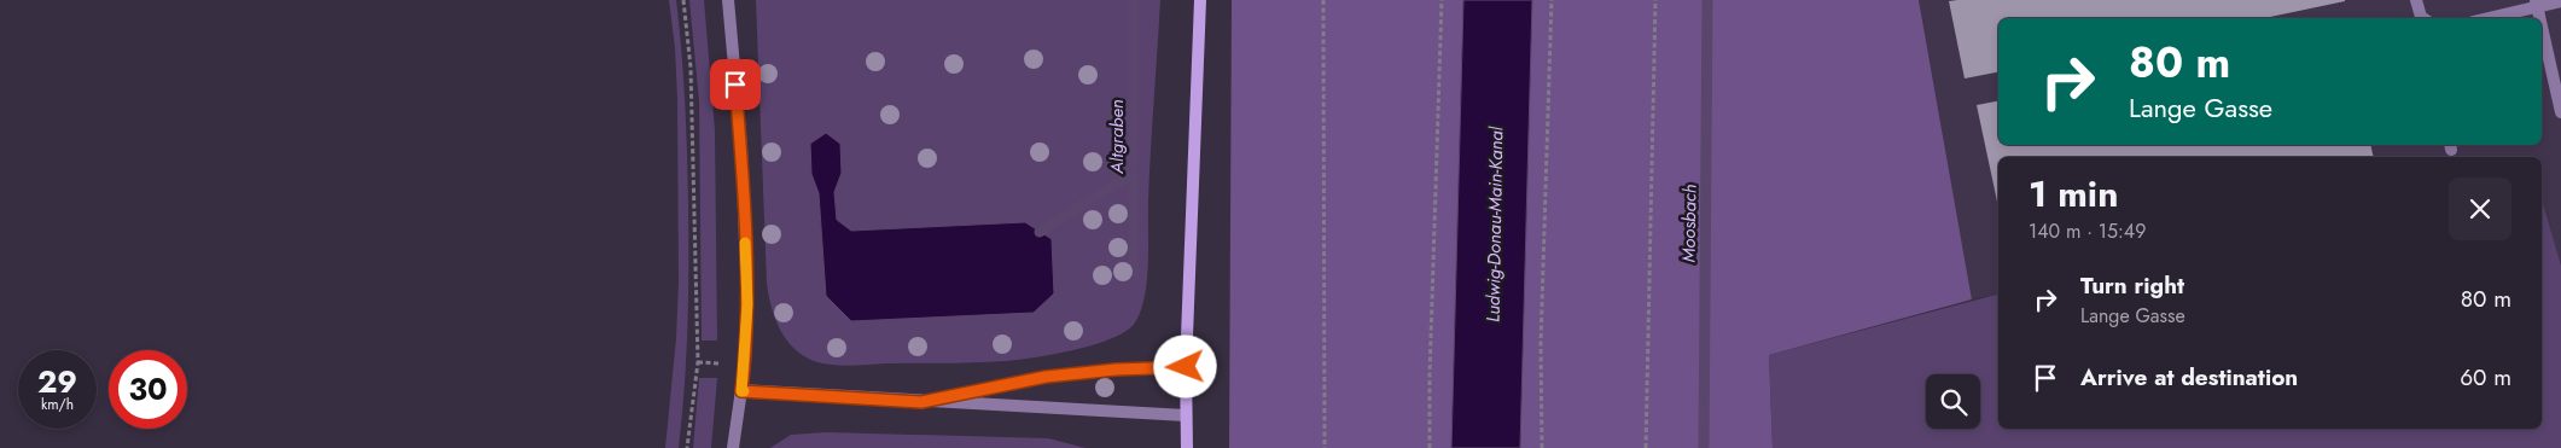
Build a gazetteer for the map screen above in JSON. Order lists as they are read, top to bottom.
{
  "water": ["Altgraben", "Moosbach", "Ludwig-Donau-Main-Kanal"],
  "page": {
    "turn": ["80 m", "Lange Gasse"],
    "heading": ["1 min", "140 m · 15:49"],
    "list": [
      {
        "name": "Turn right",
        "note": "Lange Gasse",
        "value": "80 m"
      },
      {
        "name": "Arrive at destination",
        "value": "60 m"
      }
    ],
    "speed": "29 km/h",
    "limit": "30"
  }
}
